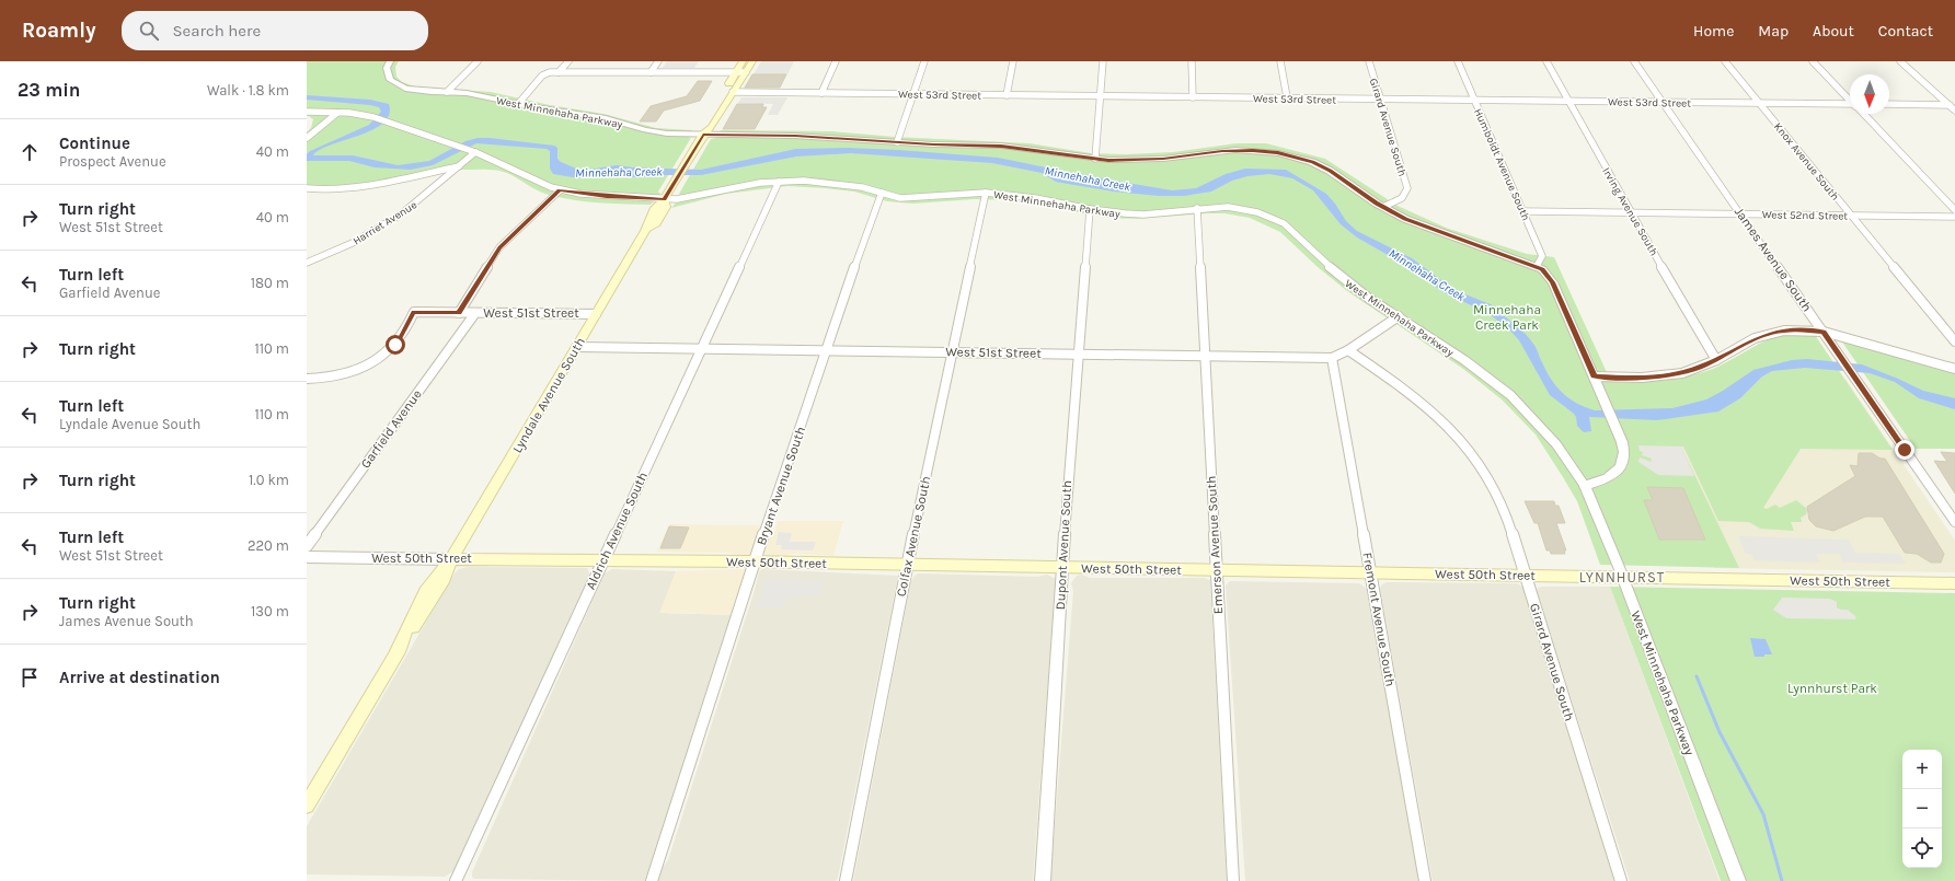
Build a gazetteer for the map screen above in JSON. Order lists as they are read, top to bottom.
{
  "streets": {
    "main road": ["Lyndale Avenue South", "West 50th Street"],
    "street": [
      "West 53rd Street",
      "West Minnehaha Parkway",
      "Girard Avenue South",
      "Knox Avenue South",
      "Humboldt Avenue South",
      "Irving Avenue South",
      "West 52nd Street",
      "Harriet Avenue",
      "James Avenue South",
      "West 51st Street",
      "Garfield Avenue",
      "Bryant Avenue South",
      "Aldrich Avenue South",
      "Colfax Avenue South",
      "Dupont Avenue South",
      "Emerson Avenue South",
      "Fremont Avenue South"
    ]
  },
  "crossings": [
    ["West 53rd Street", "Girard Avenue South"],
    ["West 53rd Street", "Knox Avenue South"],
    ["West 53rd Street", "Humboldt Avenue South"],
    ["West 53rd Street", "Irving Avenue South"],
    ["West 53rd Street", "James Avenue South"],
    ["West 53rd Street", "Lyndale Avenue South"],
    ["West Minnehaha Parkway", "Girard Avenue South"],
    ["West Minnehaha Parkway", "Humboldt Avenue South"],
    ["West Minnehaha Parkway", "Harriet Avenue"],
    ["West Minnehaha Parkway", "West 51st Street"],
    ["West Minnehaha Parkway", "Lyndale Avenue South"],
    ["West Minnehaha Parkway", "Bryant Avenue South"],
    ["West Minnehaha Parkway", "Aldrich Avenue South"],
    ["West Minnehaha Parkway", "Colfax Avenue South"],
    ["West Minnehaha Parkway", "Dupont Avenue South"],
    ["West Minnehaha Parkway", "Emerson Avenue South"],
    ["West Minnehaha Parkway", "West 50th Street"],
    ["Girard Avenue South", "West 51st Street"],
    ["Girard Avenue South", "West 50th Street"],
    ["Knox Avenue South", "West 52nd Street"],
    ["Humboldt Avenue South", "West 52nd Street"],
    ["Irving Avenue South", "West 52nd Street"],
    ["West 52nd Street", "James Avenue South"],
    ["West 51st Street", "Lyndale Avenue South"],
    ["West 51st Street", "Garfield Avenue"],
    ["West 51st Street", "Bryant Avenue South"],
    ["West 51st Street", "Aldrich Avenue South"],
    ["West 51st Street", "Colfax Avenue South"],
    ["West 51st Street", "Dupont Avenue South"],
    ["West 51st Street", "Emerson Avenue South"],
    ["West 51st Street", "Fremont Avenue South"],
    ["Lyndale Avenue South", "West 50th Street"],
    ["Bryant Avenue South", "West 50th Street"],
    ["Aldrich Avenue South", "West 50th Street"],
    ["Colfax Avenue South", "West 50th Street"],
    ["Dupont Avenue South", "West 50th Street"],
    ["Emerson Avenue South", "West 50th Street"],
    ["West 50th Street", "Fremont Avenue South"]
  ],
  "districts": ["LYNNHURST"],
  "water": ["Minnehaha Creek"],
  "parks": ["Minnehaha Creek Park", "Lynnhurst Park"],
  "north": "bottom",
  "page": {
    "header": "Roamly",
    "search": "Search here",
    "nav": [
      "Home",
      "Map",
      "About",
      "Contact"
    ],
    "heading": ["23 min", "Walk · 1.8 km"],
    "list": [
      ["Continue", "Prospect Avenue", "40 m"],
      ["Turn right", "West 51st Street", "40 m"],
      ["Turn left", "Garfield Avenue", "180 m"],
      ["Turn right", "110 m"],
      ["Turn left", "Lyndale Avenue South", "110 m"],
      ["Turn right", "1.0 km"],
      ["Turn left", "West 51st Street", "220 m"],
      ["Turn right", "James Avenue South", "130 m"],
      "Arrive at destination"
    ],
    "map_buttons": ["+", "−"]
  }
}
